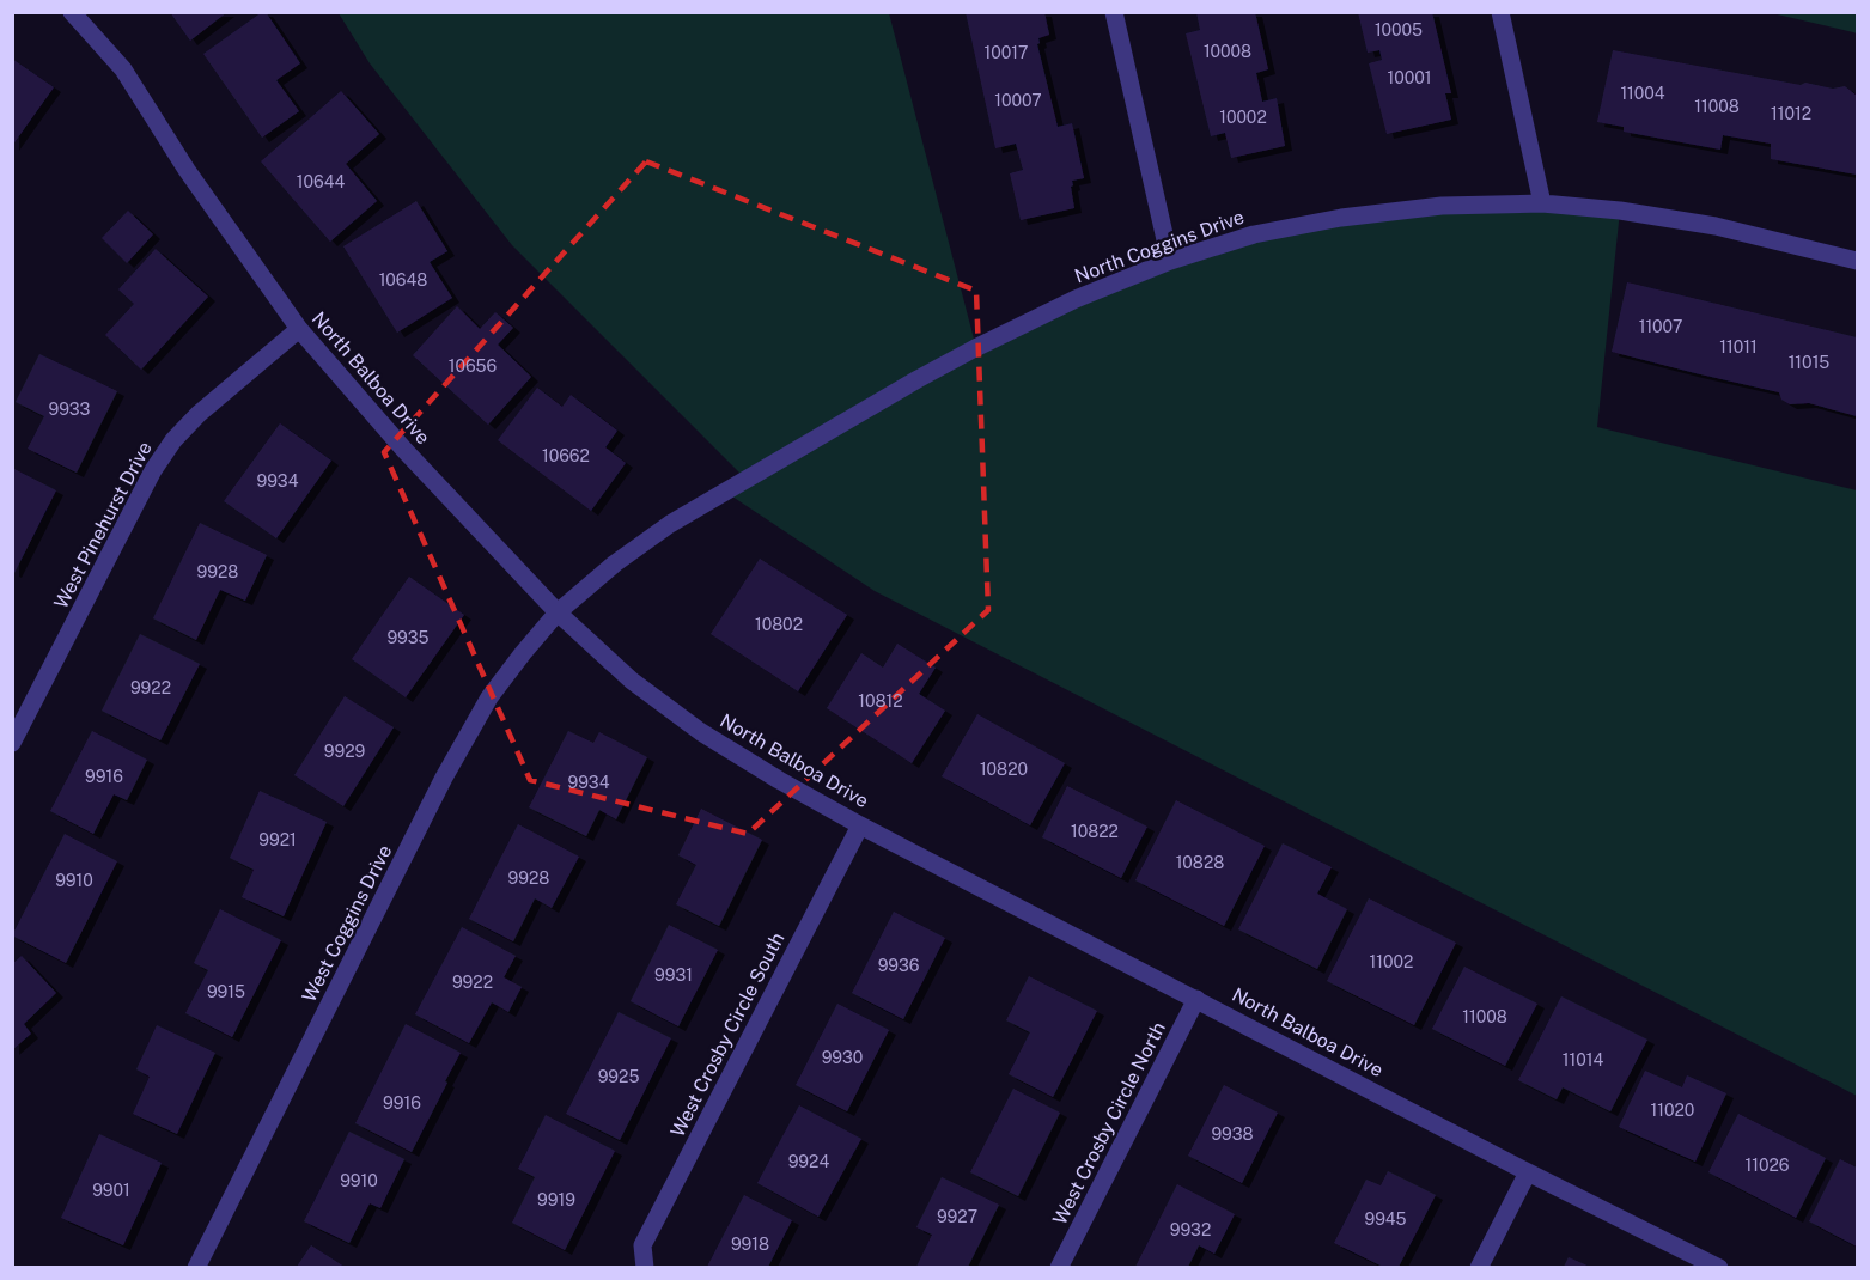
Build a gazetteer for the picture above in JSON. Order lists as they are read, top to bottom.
{
  "streets": {
    "street": [
      "North Coggins Drive",
      "North Balboa Drive",
      "West Pinehurst Drive",
      "West Coggins Drive",
      "West Crosby Circle South",
      "West Crosby Circle North"
    ]
  },
  "crossings": [
    ["North Coggins Drive", "North Balboa Drive"],
    ["North Coggins Drive", "West Coggins Drive"],
    ["North Balboa Drive", "West Pinehurst Drive"],
    ["North Balboa Drive", "West Coggins Drive"],
    ["North Balboa Drive", "West Crosby Circle South"],
    ["North Balboa Drive", "West Crosby Circle North"]
  ],
  "house_numbers": [
    "10005",
    "10008",
    "10017",
    "10001",
    "11004",
    "10007",
    "11008",
    "11012",
    "10002",
    "10644",
    "10648",
    "11007",
    "11011",
    "11015",
    "10656",
    "9933",
    "10662",
    "9934",
    "9928",
    "10802",
    "9935",
    "9922",
    "10812",
    "9929",
    "10820",
    "9916",
    "9934",
    "10822",
    "9921",
    "10828",
    "9928",
    "9910",
    "11002",
    "9936",
    "9931",
    "9922",
    "9915",
    "11008",
    "9930",
    "11014",
    "9925",
    "9916",
    "11020",
    "9938",
    "9924",
    "11026",
    "9910",
    "9901",
    "9919",
    "9927",
    "9945",
    "9932",
    "9918"
  ]
}
